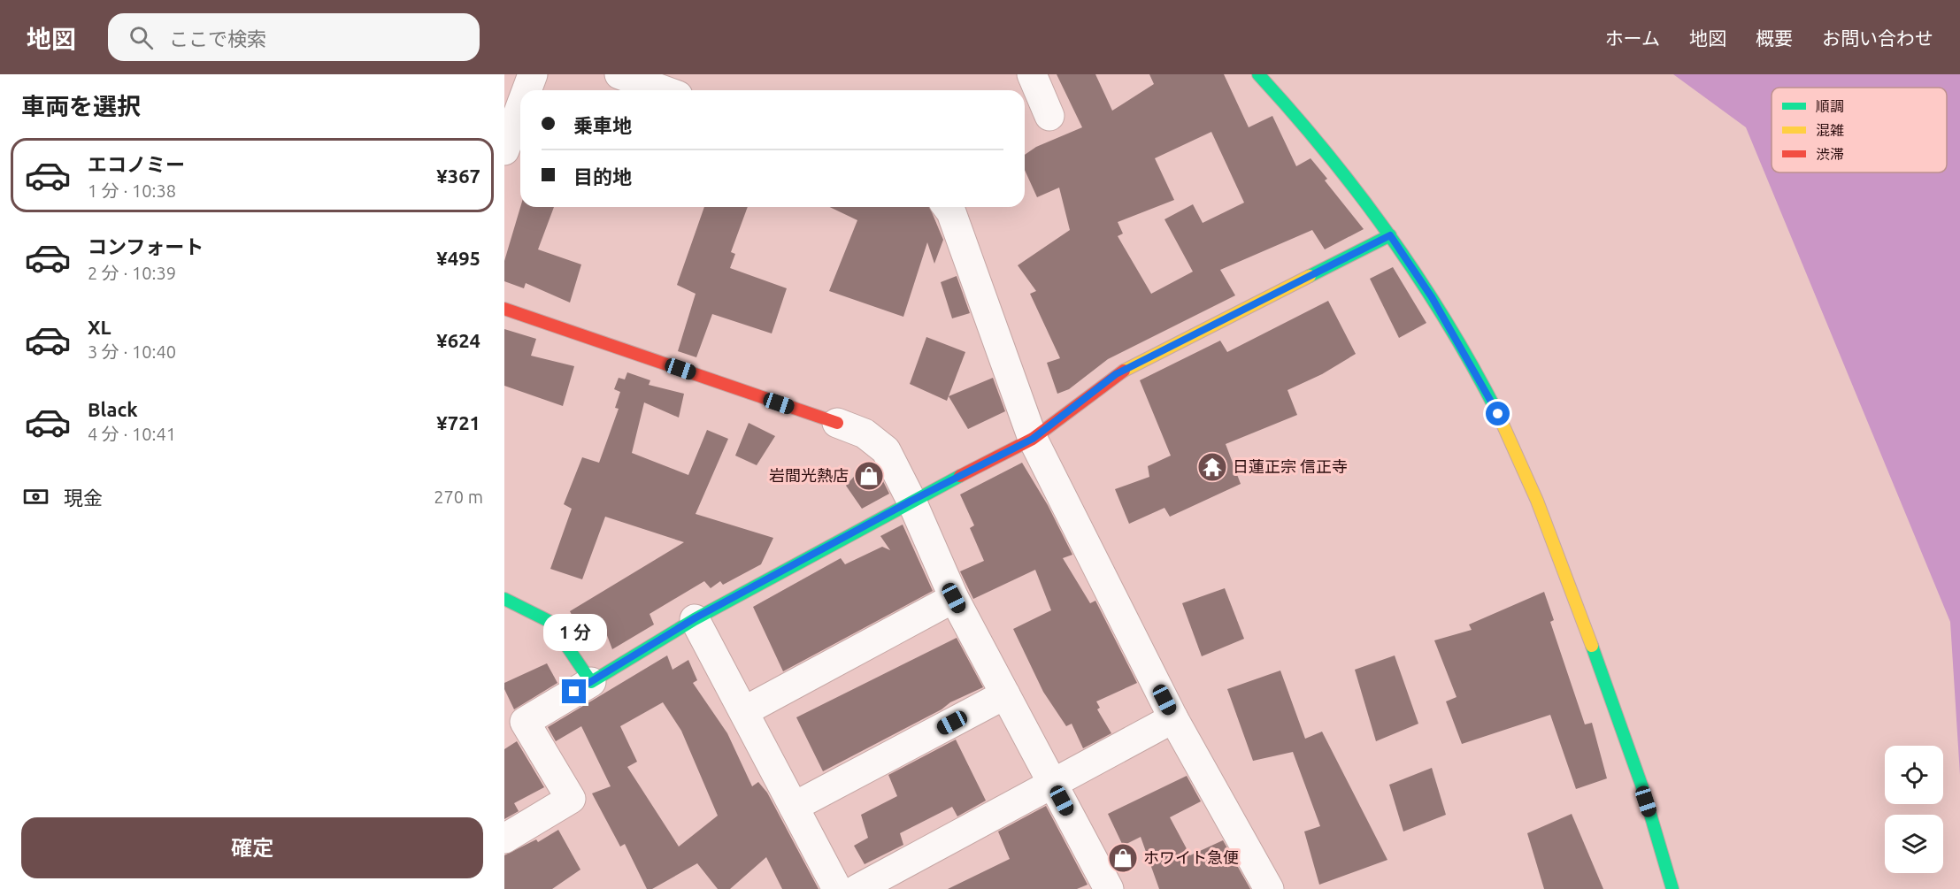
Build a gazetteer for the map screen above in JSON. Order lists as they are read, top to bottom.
{
  "places": {
    "temple": ["日蓮正宗 信正寺"],
    "shop": ["岩間光熱店", "ホワイト急便"]
  },
  "legend": ["順調", "混雑", "渋滞"],
  "page": {
    "header": "地図",
    "search": "ここで検索",
    "nav": [
      "ホーム",
      "地図",
      "概要",
      "お問い合わせ"
    ],
    "heading": "車両を選択",
    "banner": ["乗車地", "目的地"],
    "list": [
      {
        "name": "エコノミー",
        "note": "1 分 · 10:38",
        "value": "¥367"
      },
      {
        "name": "コンフォート",
        "note": "2 分 · 10:39",
        "value": "¥495"
      },
      {
        "name": "XL",
        "note": "3 分 · 10:40",
        "value": "¥624"
      },
      {
        "name": "Black",
        "note": "4 分 · 10:41",
        "value": "¥721"
      }
    ],
    "pay": ["現金", "270 m"],
    "bubble": "1 分",
    "buttons": "確定"
  }
}
